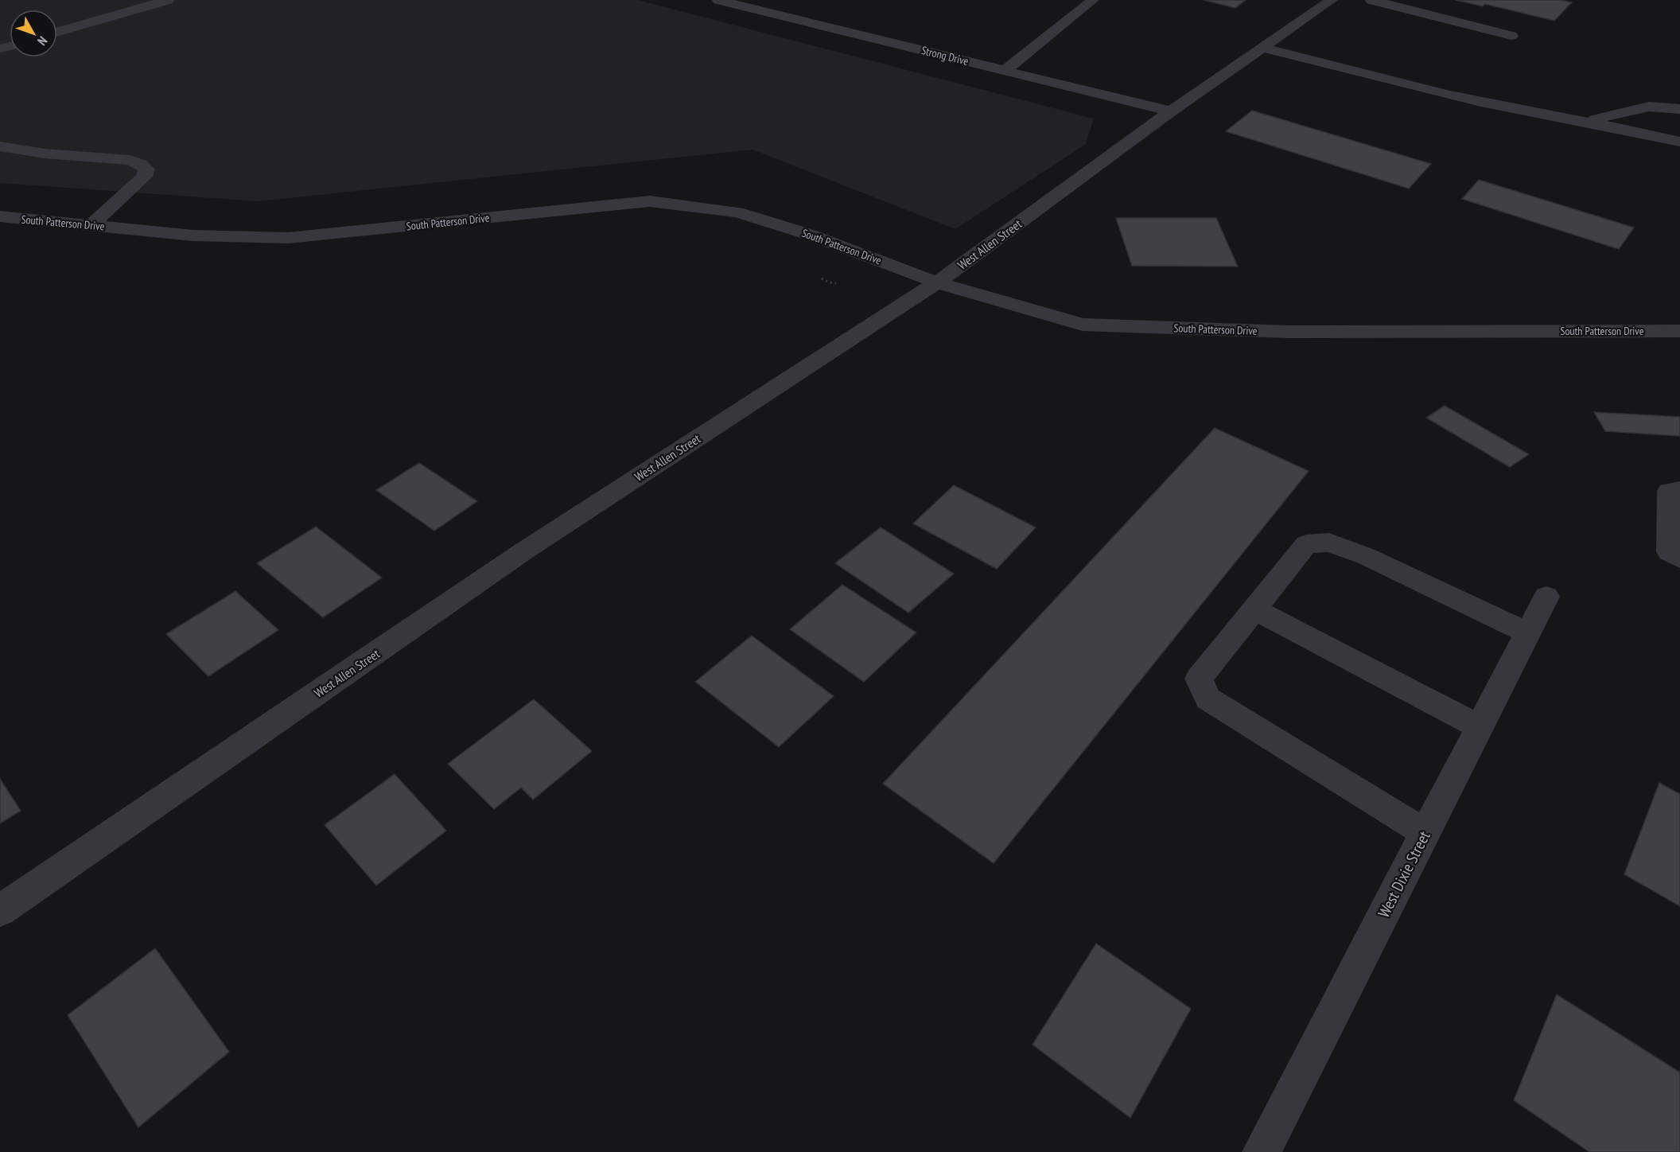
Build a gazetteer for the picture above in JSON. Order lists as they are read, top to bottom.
{
  "streets": {
    "street": [
      "Strong Drive",
      "South Patterson Drive",
      "West Allen Street",
      "West Dixie Street"
    ]
  },
  "crossings": [
    ["Strong Drive", "West Allen Street"],
    ["South Patterson Drive", "West Allen Street"]
  ],
  "north": "bottom right"
}
